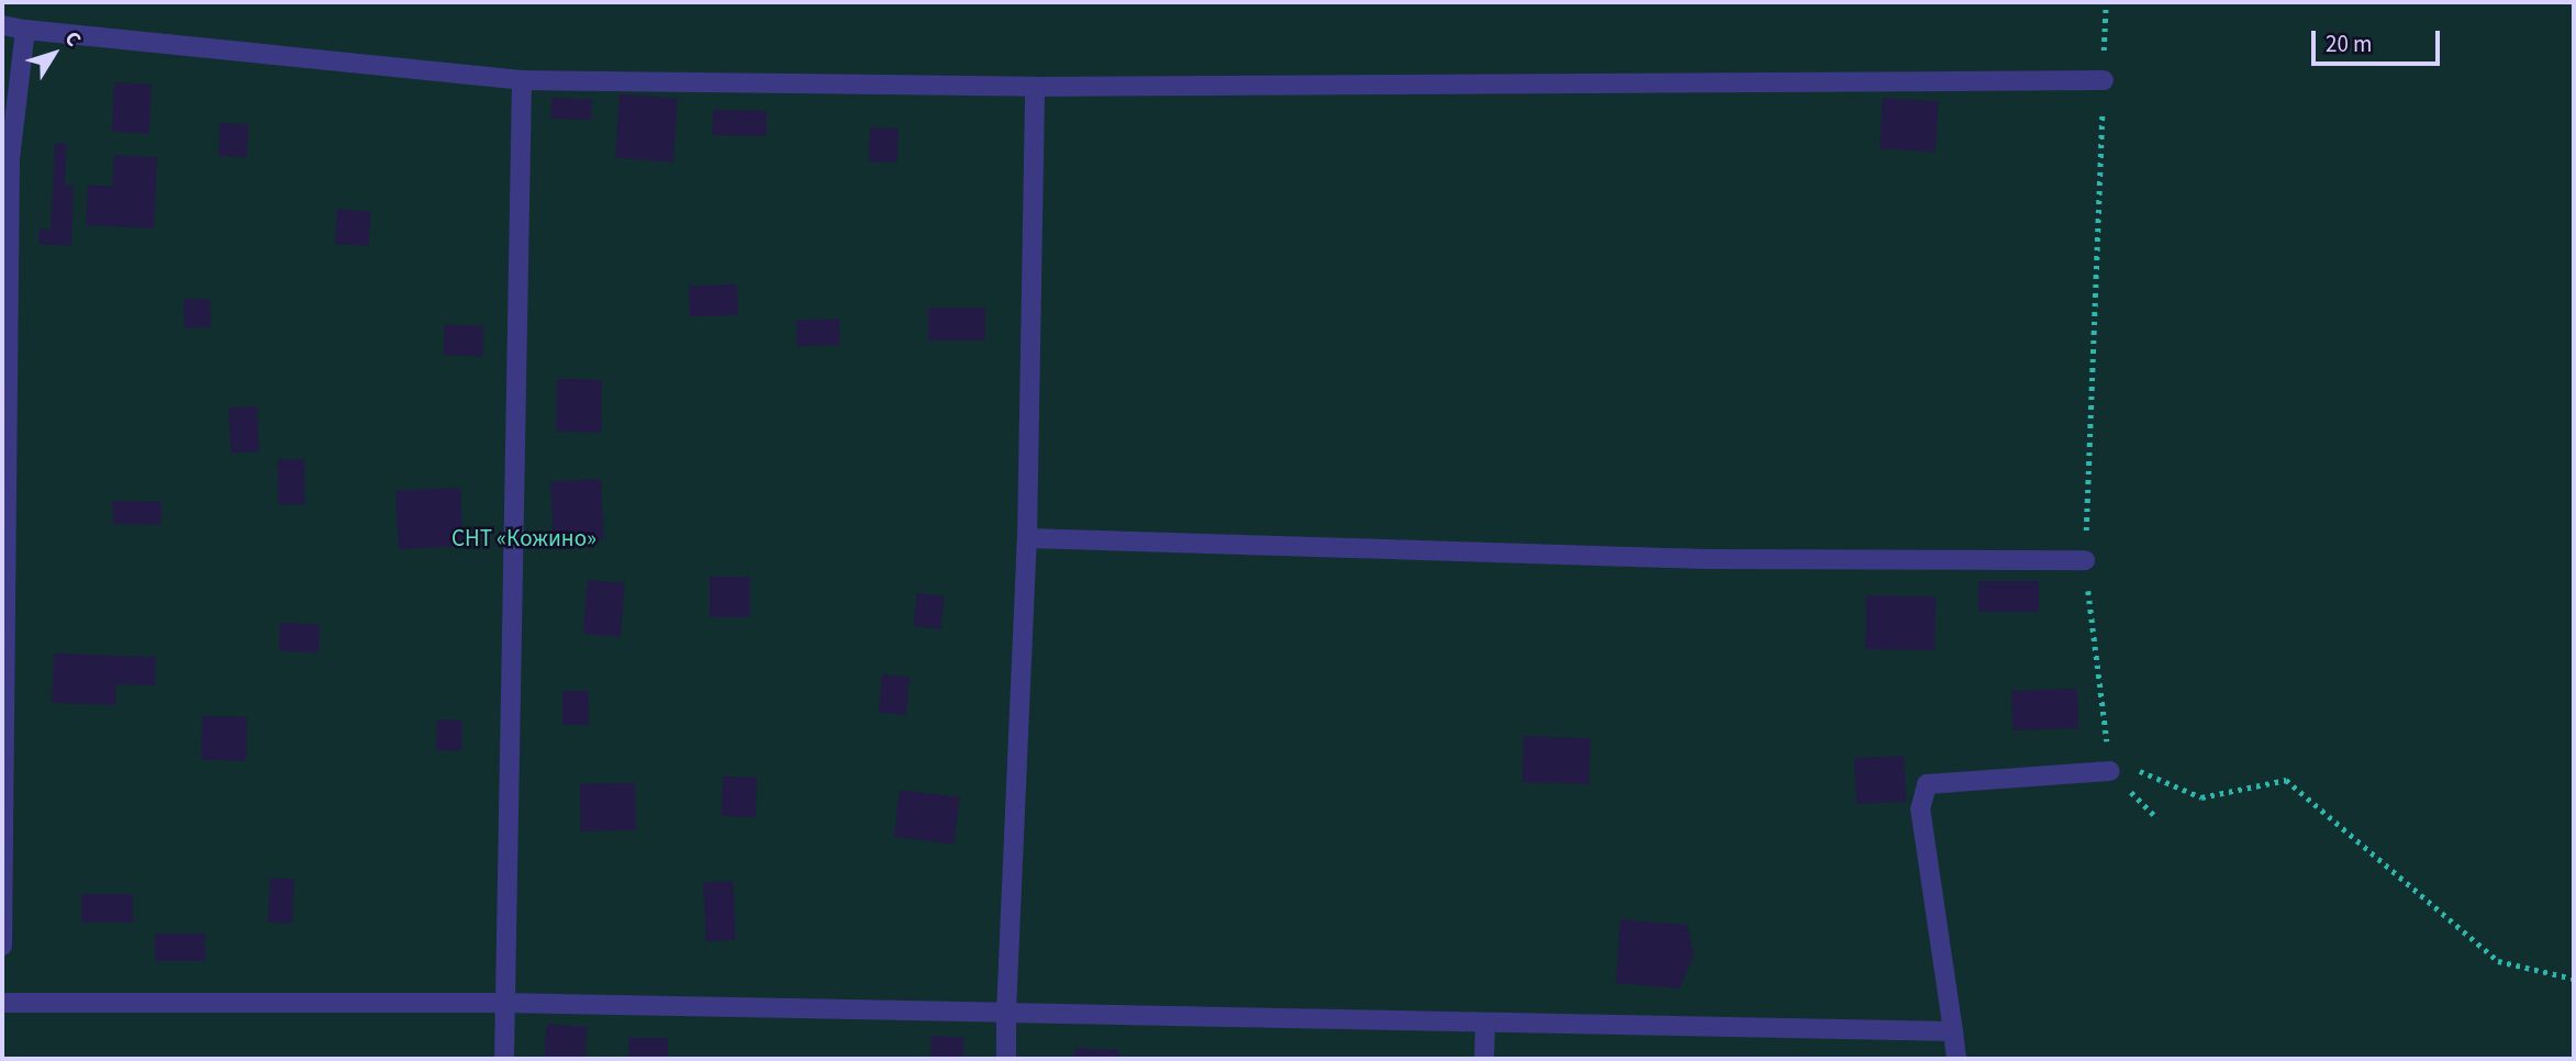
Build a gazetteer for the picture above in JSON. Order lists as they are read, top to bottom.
{
  "parks": ["СНТ «Кожино»"],
  "scale_bar": "20 m",
  "north": "top right"
}
